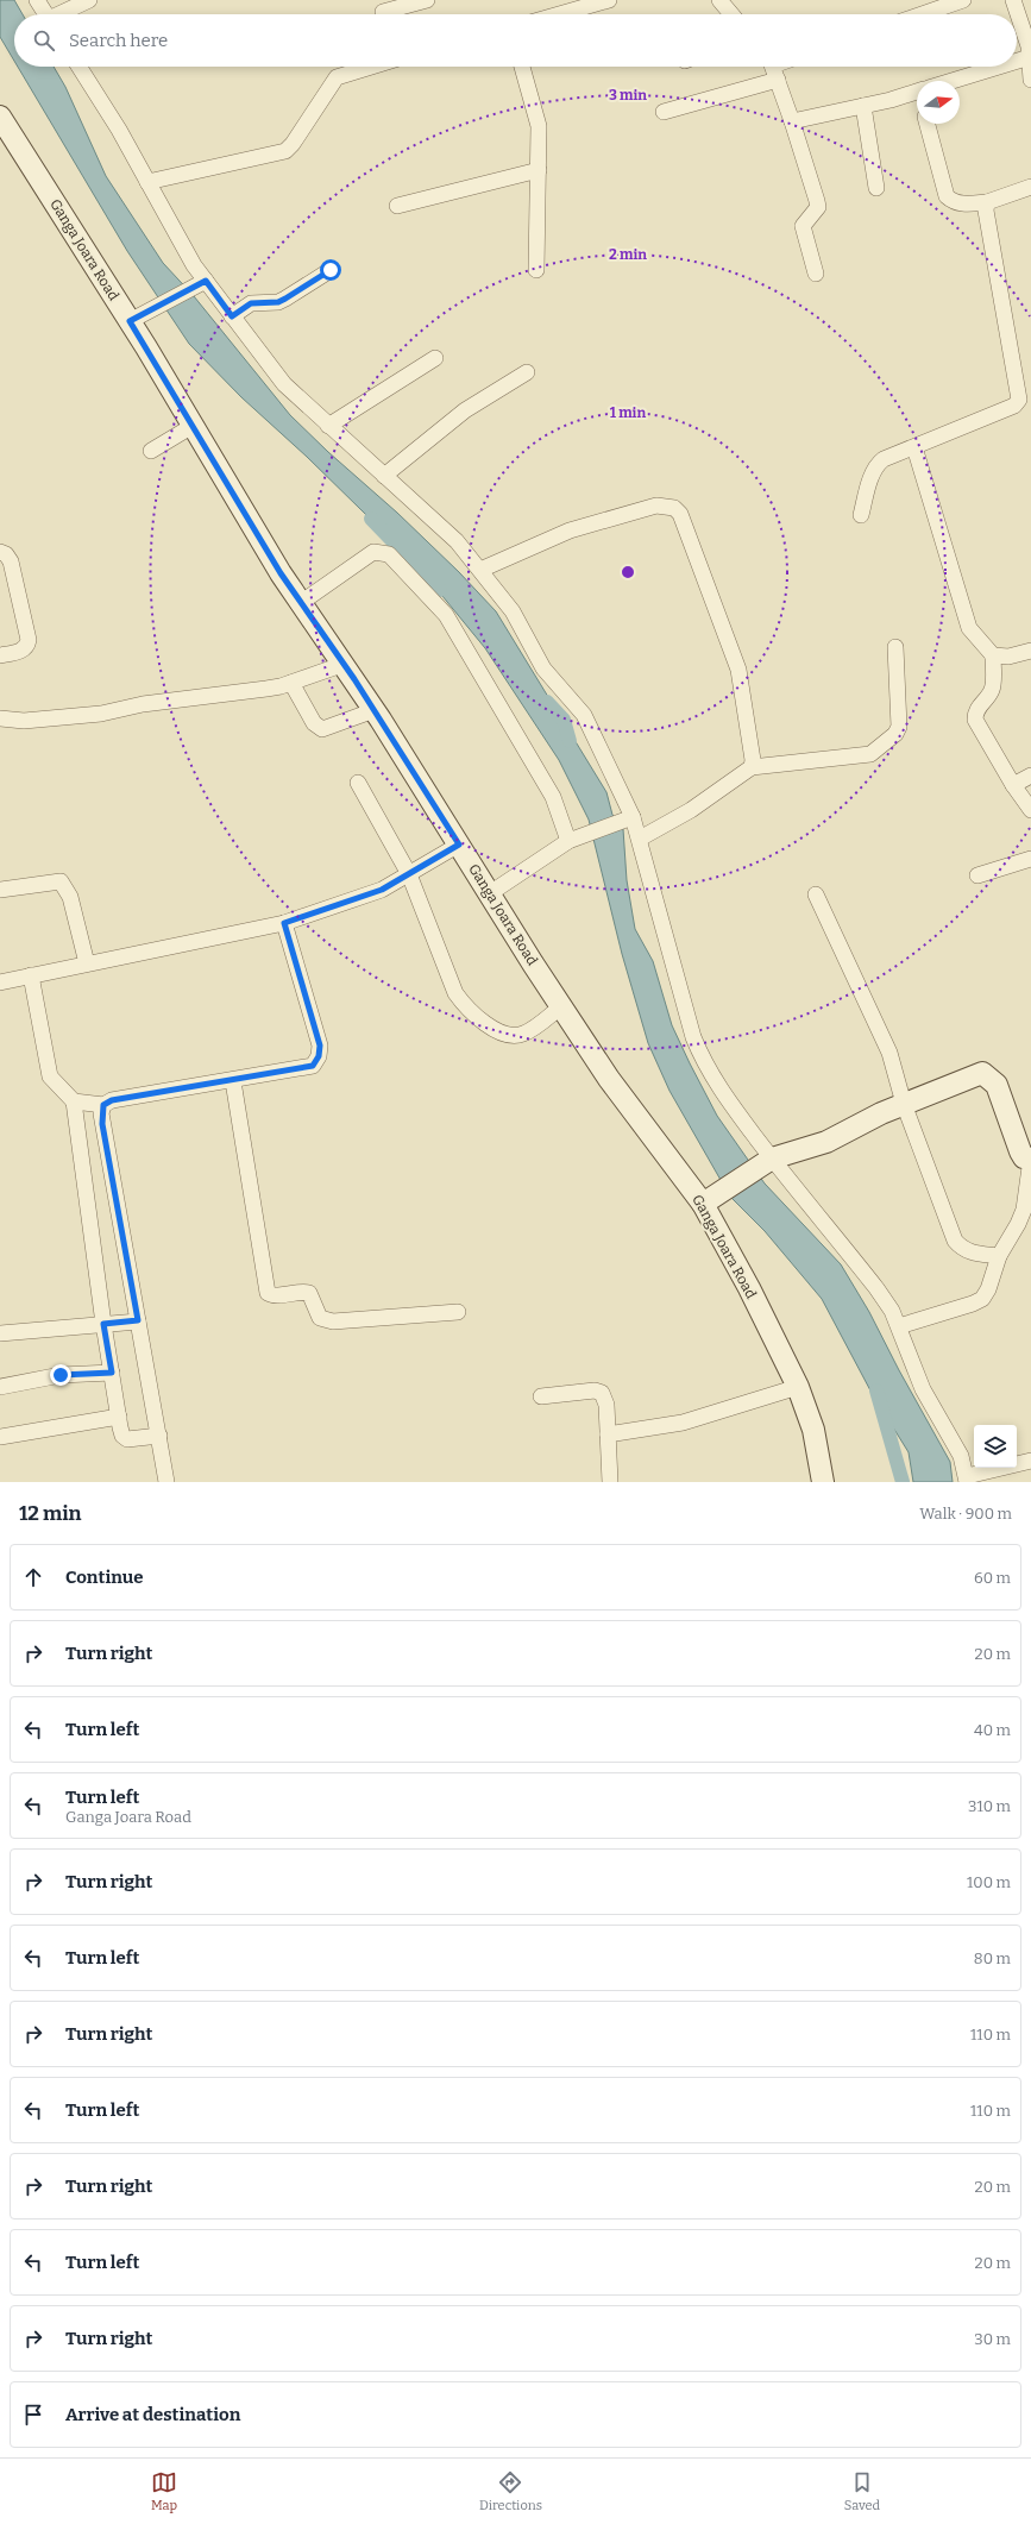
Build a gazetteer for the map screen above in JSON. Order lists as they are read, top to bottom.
{
  "streets": {
    "main road": ["Ganga Joara Road"]
  },
  "north": "right",
  "page": {
    "search": "Search here",
    "heading": ["12 min", "Walk · 900 m"],
    "list": [
      ["Continue", "60 m"],
      ["Turn right", "20 m"],
      ["Turn left", "40 m"],
      ["Turn left", "Ganga Joara Road", "310 m"],
      ["Turn right", "100 m"],
      ["Turn left", "80 m"],
      ["Turn right", "110 m"],
      ["Turn left", "110 m"],
      ["Turn right", "20 m"],
      ["Turn left", "20 m"],
      ["Turn right", "30 m"],
      "Arrive at destination"
    ],
    "nav": ["Map", "Directions", "Saved"]
  },
  "rings": ["3 min", "2 min", "1 min"]
}
